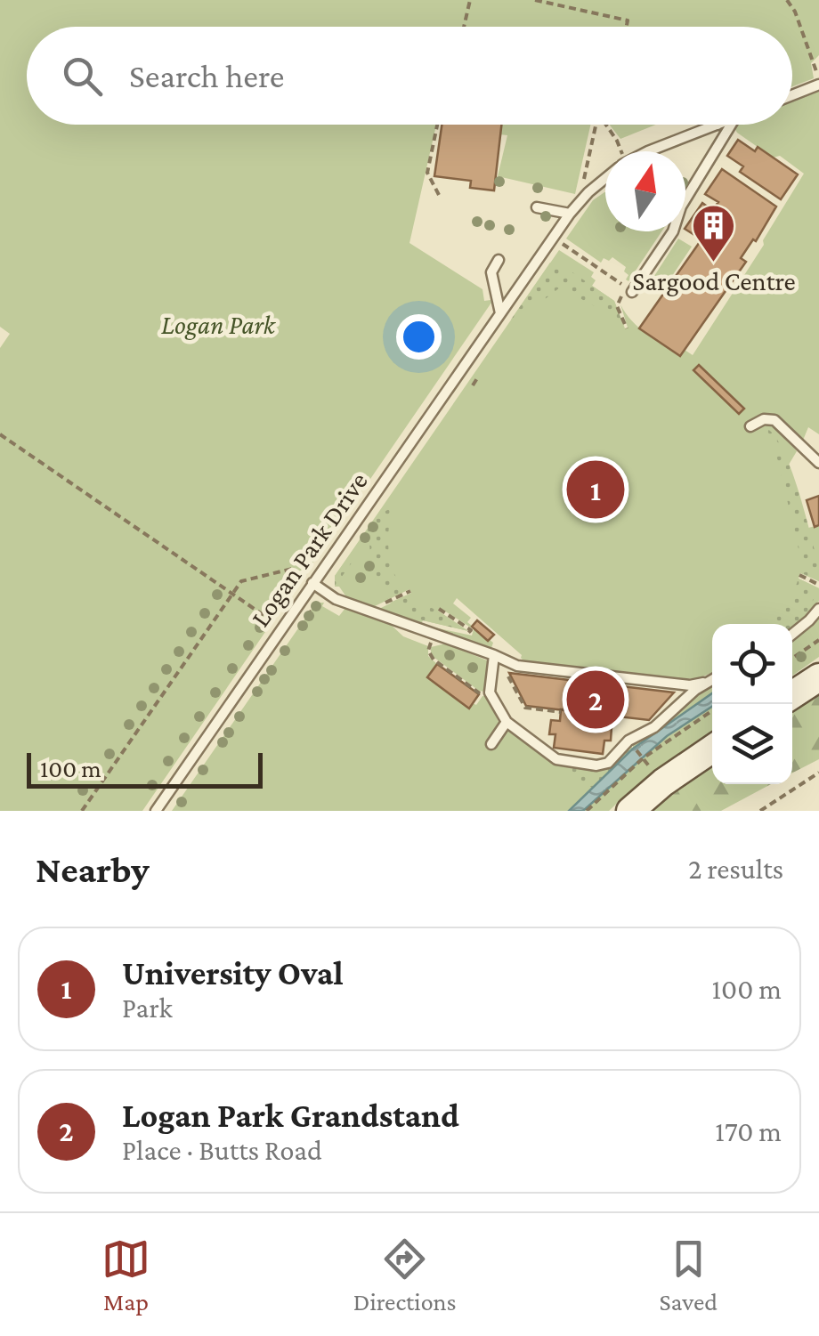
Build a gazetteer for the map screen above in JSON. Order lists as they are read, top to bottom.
{
  "streets": {
    "lane": ["Logan Park Drive"]
  },
  "parks": ["Logan Park"],
  "places": {
    "building": ["Sargood Centre"]
  },
  "scale_bar": "100 m",
  "north": "top",
  "page": {
    "search": "Search here",
    "pins": ["1", "2"],
    "scale": "100 m",
    "heading": ["Nearby", "2 results"],
    "list": [
      {
        "mark": "1",
        "name": "University Oval",
        "note": "Park",
        "value": "100 m"
      },
      {
        "mark": "2",
        "name": "Logan Park Grandstand",
        "note": "Place · Butts Road",
        "value": "170 m"
      }
    ],
    "nav": ["Map", "Directions", "Saved"]
  }
}
